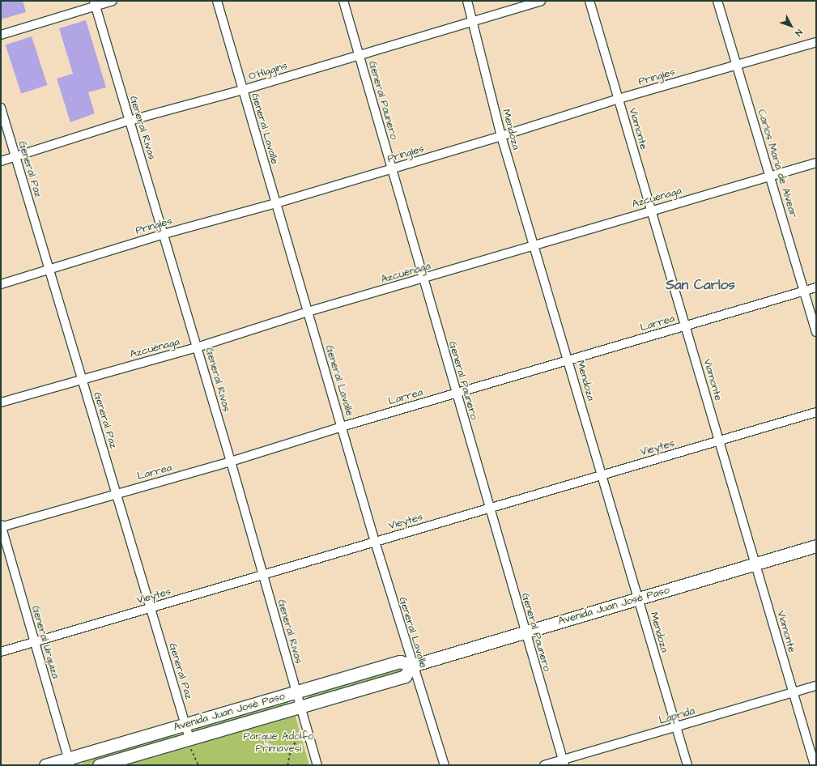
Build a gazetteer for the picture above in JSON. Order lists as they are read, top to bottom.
{
  "streets": {
    "main road": ["Avenida Juan José Paso"],
    "street": [
      "O'Higgins",
      "Pringles",
      "General Paunero",
      "General Rivas",
      "General Lavalle",
      "Viamonte",
      "Mendoza",
      "Carlos María de Alvear",
      "General Paz",
      "Azcuénaga",
      "Larrea",
      "Vieytes",
      "General Urquiza",
      "Laprida"
    ]
  },
  "crossings": [
    ["O'Higgins", "General Paunero"],
    ["O'Higgins", "General Rivas"],
    ["O'Higgins", "General Lavalle"],
    ["O'Higgins", "Mendoza"],
    ["O'Higgins", "General Paz"],
    ["Pringles", "General Paunero"],
    ["Pringles", "General Rivas"],
    ["Pringles", "General Lavalle"],
    ["Pringles", "Viamonte"],
    ["Pringles", "Mendoza"],
    ["Pringles", "Carlos María de Alvear"],
    ["Pringles", "General Paz"],
    ["General Paunero", "Azcuénaga"],
    ["General Paunero", "Larrea"],
    ["General Paunero", "Vieytes"],
    ["General Paunero", "Avenida Juan José Paso"],
    ["General Paunero", "Laprida"],
    ["General Rivas", "Azcuénaga"],
    ["General Rivas", "Larrea"],
    ["General Rivas", "Vieytes"],
    ["General Rivas", "Avenida Juan José Paso"],
    ["General Lavalle", "Azcuénaga"],
    ["General Lavalle", "Larrea"],
    ["General Lavalle", "Vieytes"],
    ["General Lavalle", "Avenida Juan José Paso"],
    ["Viamonte", "Azcuénaga"],
    ["Viamonte", "Larrea"],
    ["Viamonte", "Vieytes"],
    ["Viamonte", "Avenida Juan José Paso"],
    ["Viamonte", "Laprida"],
    ["Mendoza", "Azcuénaga"],
    ["Mendoza", "Larrea"],
    ["Mendoza", "Vieytes"],
    ["Mendoza", "Avenida Juan José Paso"],
    ["Mendoza", "Laprida"],
    ["Carlos María de Alvear", "Azcuénaga"],
    ["Carlos María de Alvear", "Larrea"],
    ["General Paz", "Azcuénaga"],
    ["General Paz", "Larrea"],
    ["General Paz", "Vieytes"],
    ["General Paz", "Avenida Juan José Paso"],
    ["Larrea", "General Urquiza"],
    ["Vieytes", "General Urquiza"],
    ["Avenida Juan José Paso", "General Urquiza"]
  ],
  "districts": ["San Carlos"],
  "parks": ["Parque Adolfo Primavesi"],
  "north": "bottom right"
}
